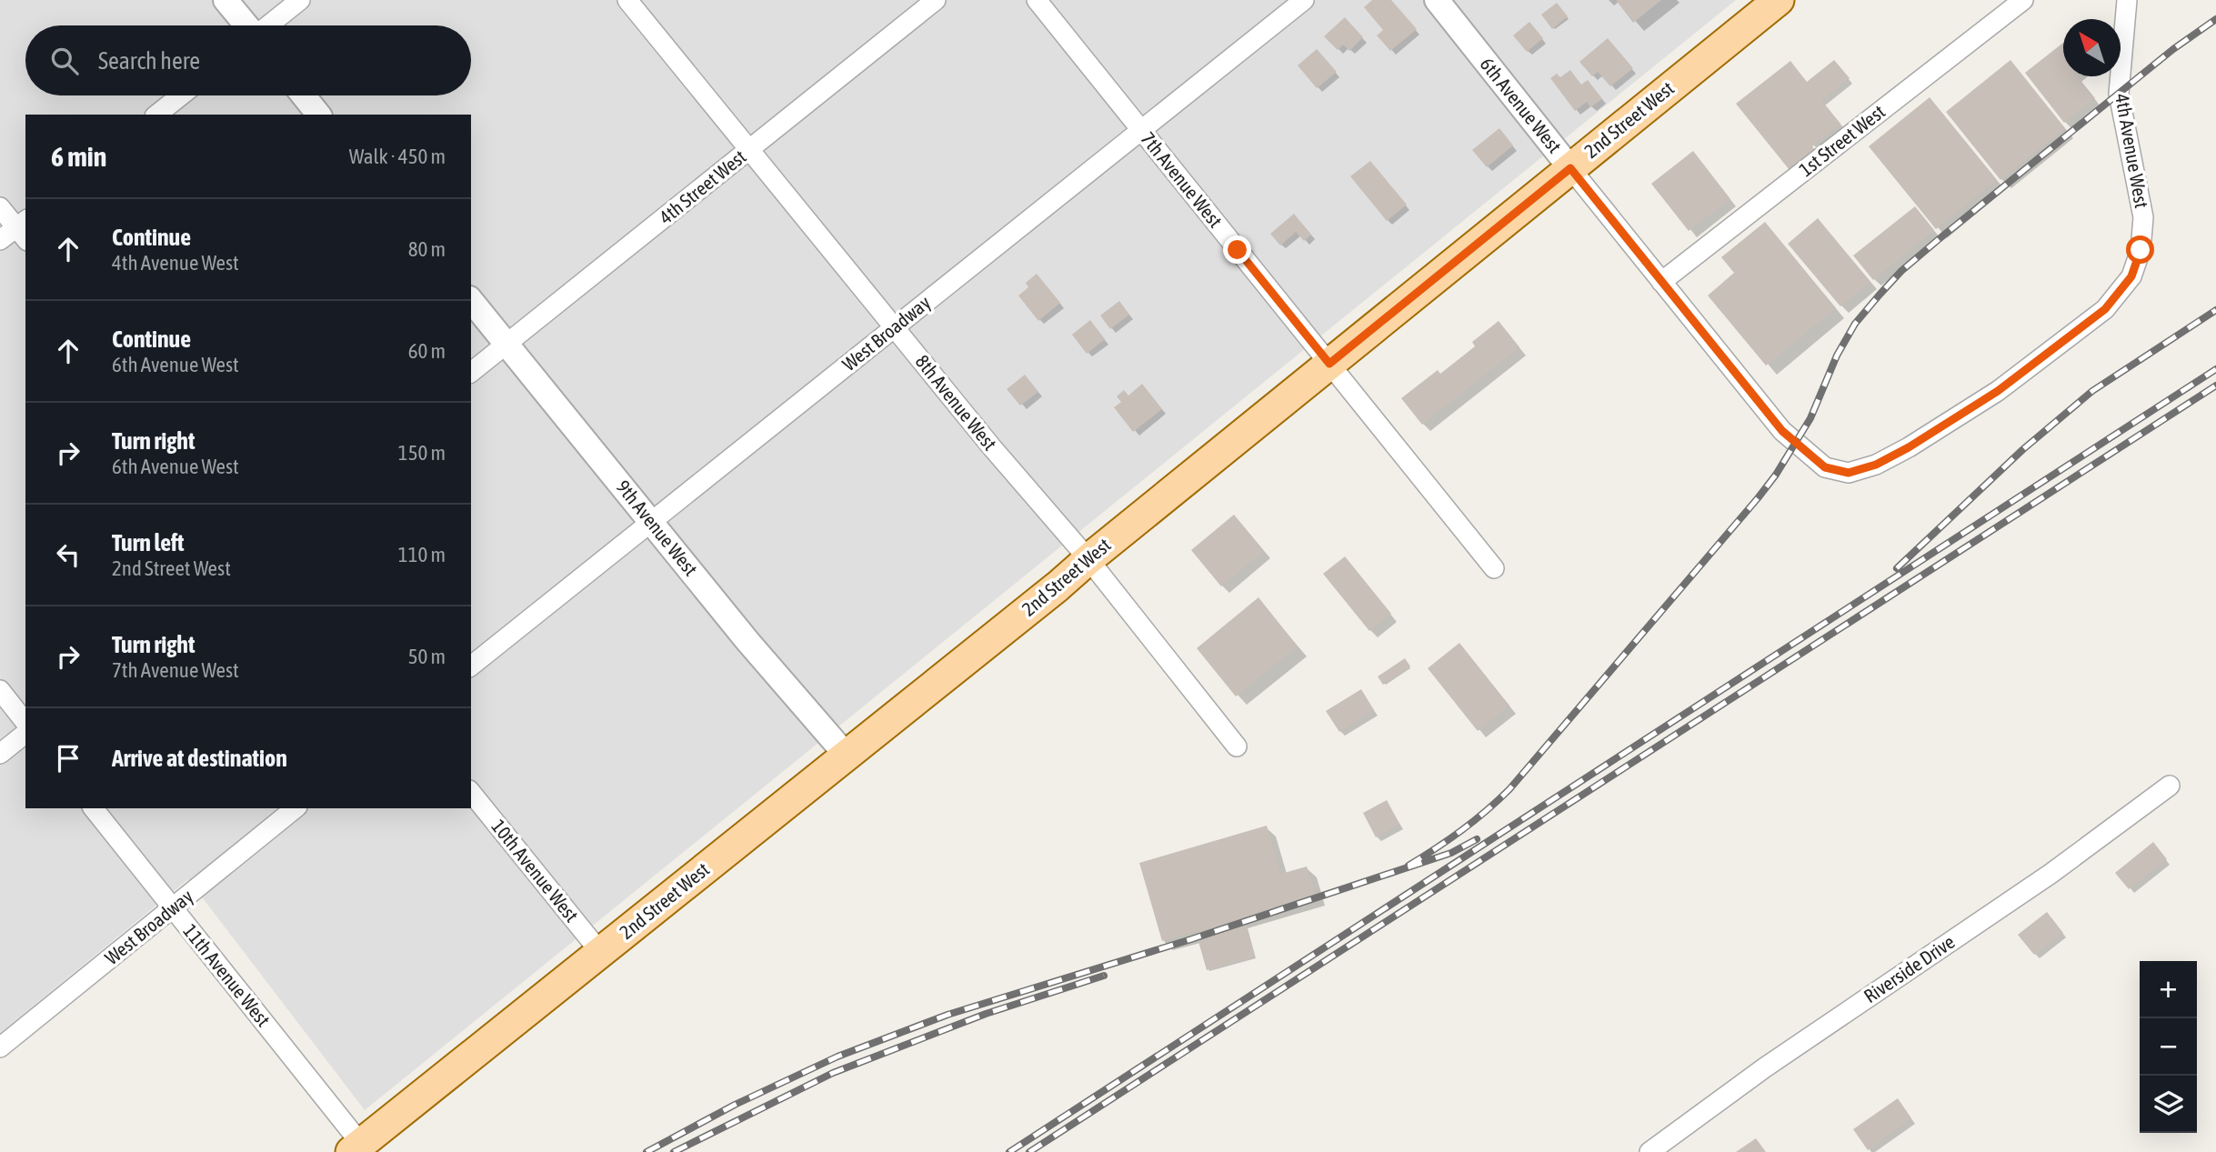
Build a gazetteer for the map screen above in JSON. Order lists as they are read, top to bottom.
{
  "streets": {
    "main road": ["2nd Street West"],
    "street": [
      "6th Avenue West",
      "1st Street West",
      "4th Avenue West",
      "7th Avenue West",
      "4th Street West",
      "West Broadway",
      "8th Avenue West",
      "9th Avenue West",
      "10th Avenue West",
      "Riverside Drive",
      "11th Avenue West"
    ]
  },
  "crossings": [
    ["6th Avenue West", "2nd Street West"],
    ["6th Avenue West", "1st Street West"],
    ["6th Avenue West", "4th Avenue West"],
    ["2nd Street West", "7th Avenue West"],
    ["2nd Street West", "8th Avenue West"],
    ["2nd Street West", "9th Avenue West"],
    ["2nd Street West", "10th Avenue West"],
    ["2nd Street West", "11th Avenue West"],
    ["7th Avenue West", "West Broadway"],
    ["4th Street West", "8th Avenue West"],
    ["4th Street West", "9th Avenue West"],
    ["West Broadway", "8th Avenue West"],
    ["West Broadway", "9th Avenue West"],
    ["West Broadway", "11th Avenue West"]
  ],
  "north": "top left",
  "page": {
    "search": "Search here",
    "heading": ["6 min", "Walk · 450 m"],
    "list": [
      ["Continue", "4th Avenue West", "80 m"],
      ["Continue", "6th Avenue West", "60 m"],
      ["Turn right", "6th Avenue West", "150 m"],
      ["Turn left", "2nd Street West", "110 m"],
      ["Turn right", "7th Avenue West", "50 m"],
      "Arrive at destination"
    ],
    "map_buttons": ["+", "−"]
  }
}
